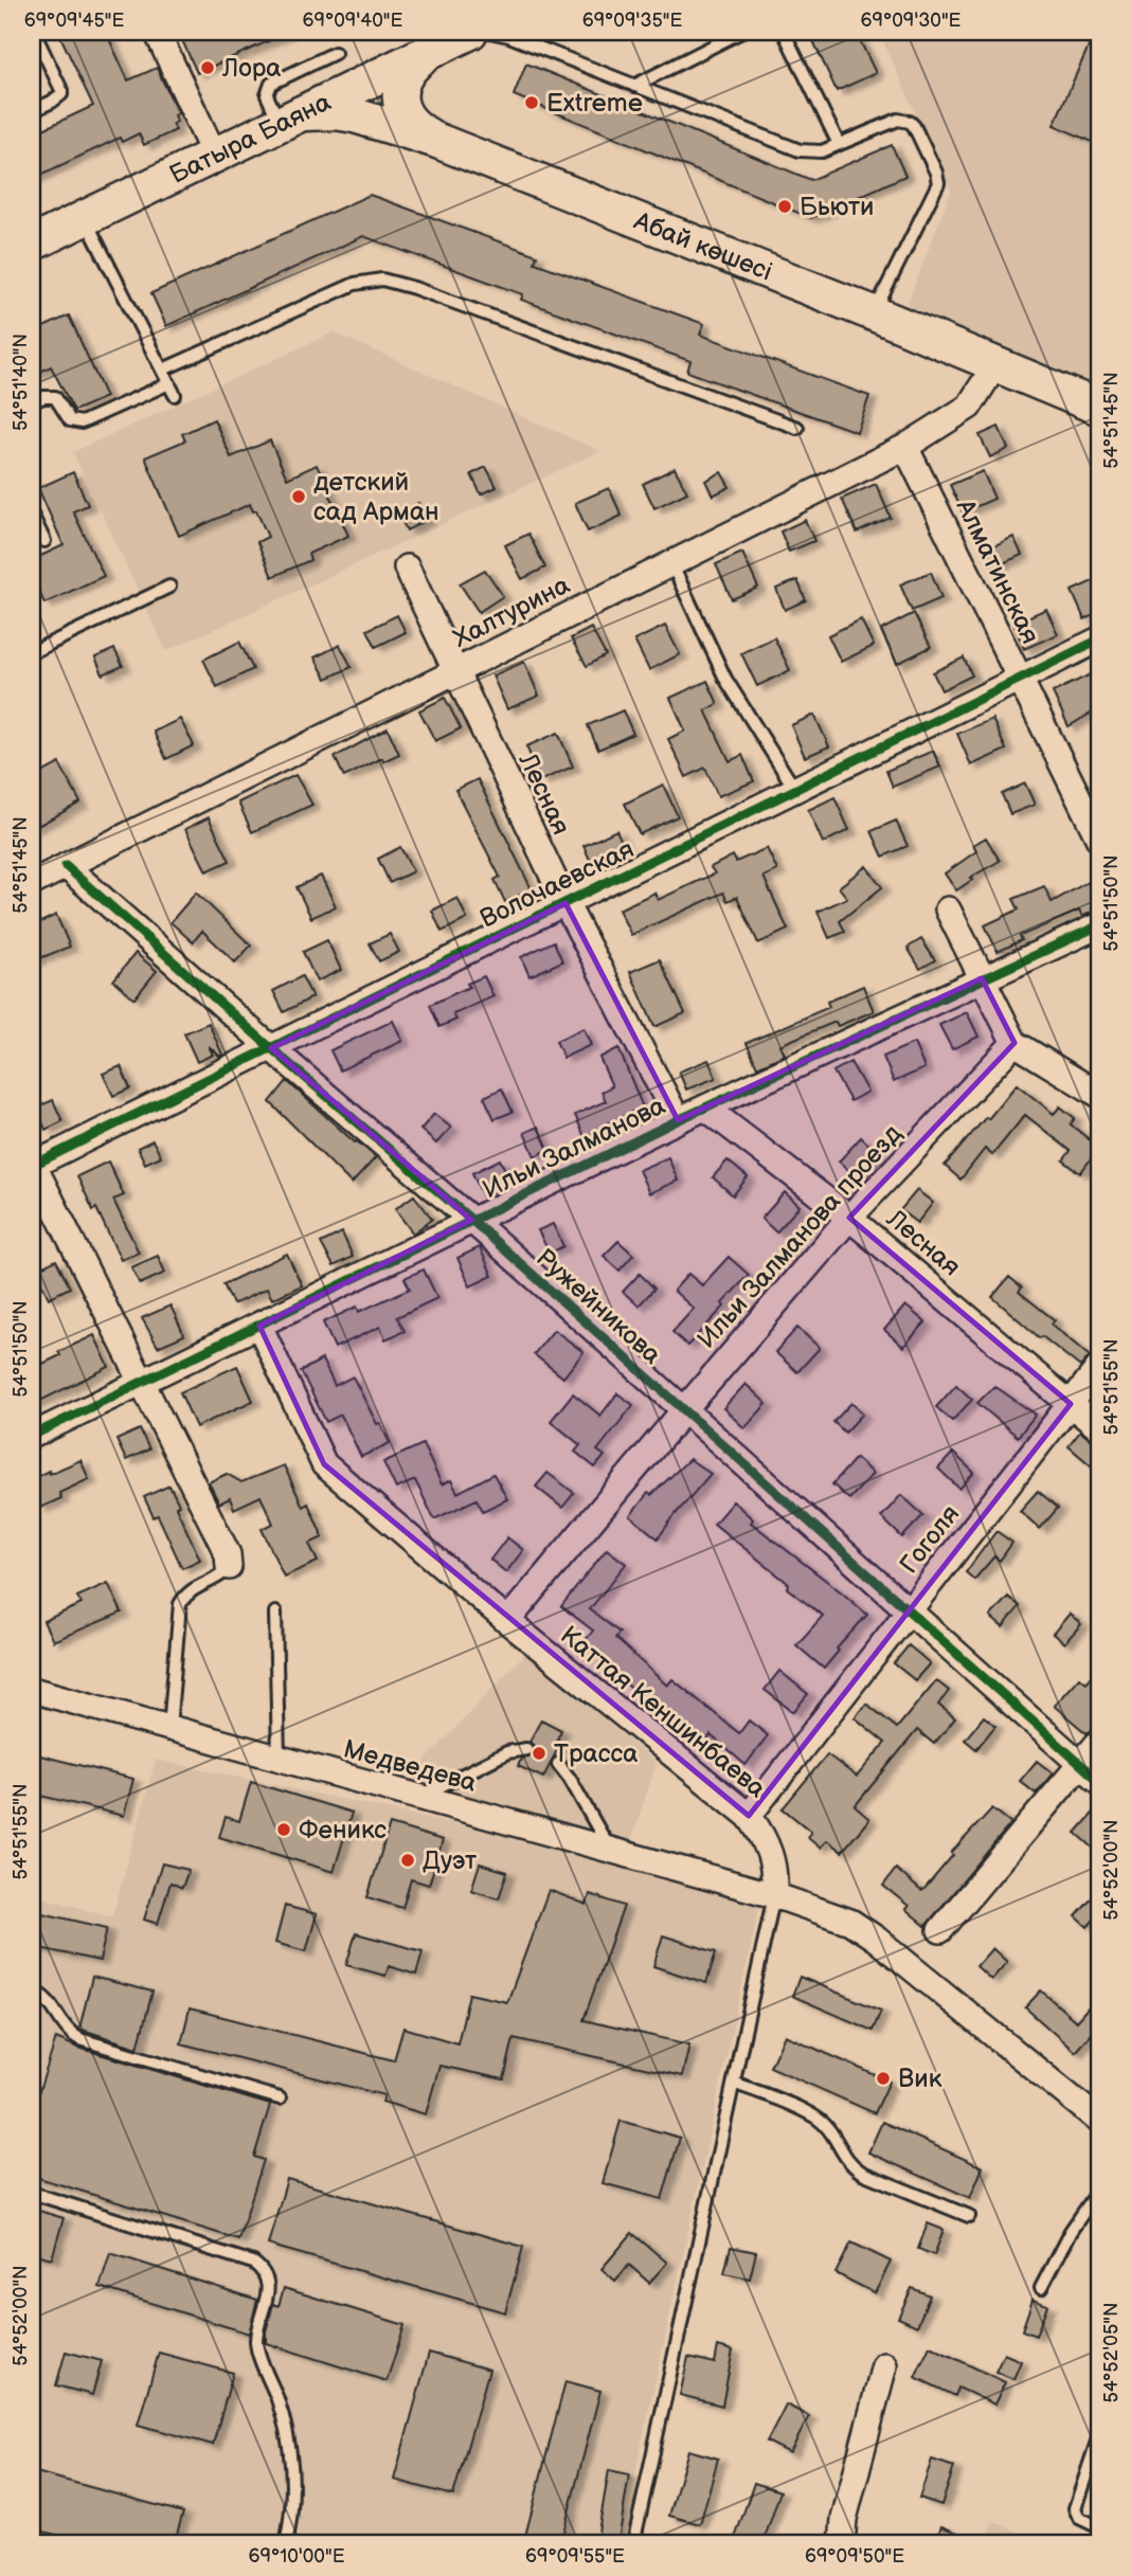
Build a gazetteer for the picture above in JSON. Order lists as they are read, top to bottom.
{
  "streets": {
    "street": [
      "Батыра Баяна",
      "Абай көшесі",
      "Алматинская",
      "Халтурина",
      "Лесная",
      "Волочаевская",
      "Ильи Залманова",
      "Ильи Залманова проезд",
      "Ружейникова",
      "Гоголя",
      "Каттая Кеншинбаева",
      "Медведева"
    ]
  },
  "crossings": [
    ["Батыра Баяна", "Абай көшесі"],
    ["Абай көшесі", "Халтурина"],
    ["Алматинская", "Халтурина"],
    ["Алматинская", "Волочаевская"],
    ["Халтурина", "Лесная"],
    ["Халтурина", "Ружейникова"],
    ["Лесная", "Волочаевская"],
    ["Лесная", "Ильи Залманова"],
    ["Лесная", "Ильи Залманова проезд"],
    ["Лесная", "Гоголя"],
    ["Волочаевская", "Ружейникова"],
    ["Ильи Залманова", "Ружейникова"],
    ["Ильи Залманова", "Каттая Кеншинбаева"],
    ["Ильи Залманова проезд", "Ружейникова"],
    ["Ильи Залманова проезд", "Каттая Кеншинбаева"],
    ["Ружейникова", "Гоголя"],
    ["Гоголя", "Каттая Кеншинбаева"],
    ["Каттая Кеншинбаева", "Медведева"]
  ],
  "places": [
    "Лора",
    "Extreme",
    "Бьюти",
    "детский сад Арман",
    "Трасса",
    "Феникс",
    "Дуэт",
    "Вик"
  ],
  "coordinates": [
    "69°09'45\"E",
    "69°09'40\"E",
    "69°09'35\"E",
    "69°09'30\"E",
    "54°51'40\"N",
    "54°51'45\"N",
    "54°51'50\"N",
    "54°51'55\"N",
    "54°52'00\"N",
    "54°52'05\"N",
    "69°10'00\"E",
    "69°09'55\"E",
    "69°09'50\"E"
  ]
}
